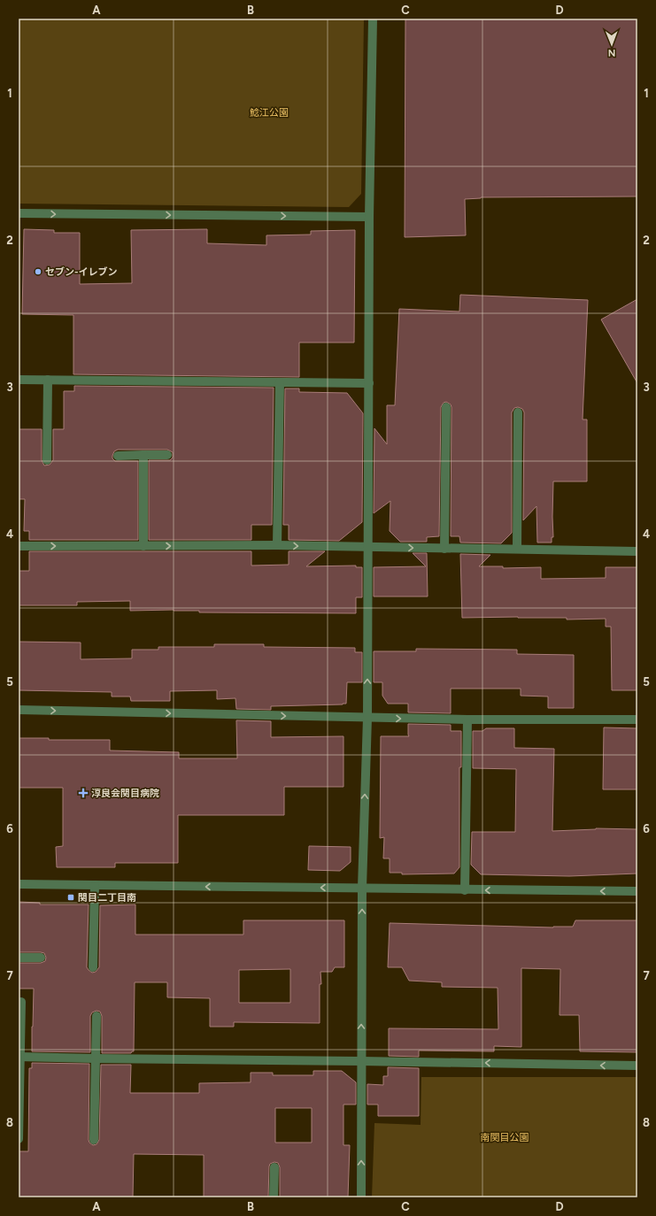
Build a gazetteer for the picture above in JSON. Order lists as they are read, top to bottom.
{
  "parks": ["鯰江公園", "南関目公園"],
  "places": {
    "other": ["セブン-イレブン"],
    "health": ["淳良会関目病院"],
    "transit": ["関目二丁目南"]
  },
  "north": "bottom",
  "grid": {
    "columns": [
      "A",
      "B",
      "C",
      "D"
    ],
    "rows": [
      "1",
      "2",
      "3",
      "4",
      "5",
      "6",
      "7",
      "8"
    ]
  }
}
